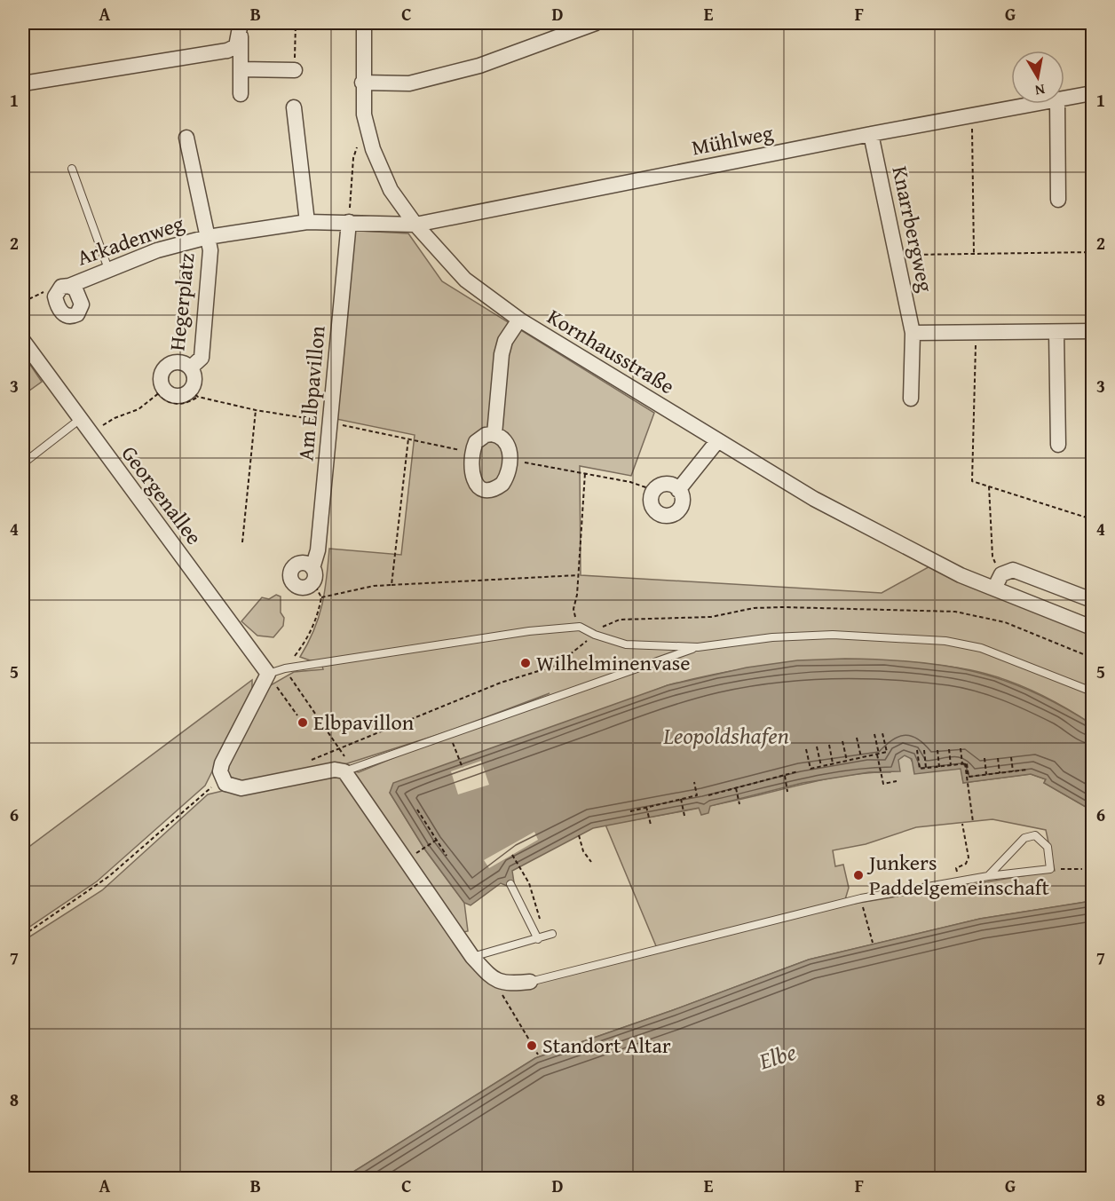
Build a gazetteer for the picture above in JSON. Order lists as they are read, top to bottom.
{
  "streets": {
    "street": [
      "Mühlweg",
      "Knarrbergweg",
      "Arkadenweg",
      "Hegerplatz",
      "Kornhausstraße",
      "Am Elbpavillon",
      "Georgenallee"
    ]
  },
  "crossings": [
    ["Mühlweg", "Knarrbergweg"],
    ["Mühlweg", "Arkadenweg"],
    ["Mühlweg", "Kornhausstraße"],
    ["Arkadenweg", "Hegerplatz"],
    ["Arkadenweg", "Kornhausstraße"],
    ["Arkadenweg", "Am Elbpavillon"]
  ],
  "water": ["Leopoldshafen", "Elbe"],
  "places": [
    "Wilhelminenvase",
    "Elbpavillon",
    "Junkers Paddelgemeinschaft",
    "Standort Altar"
  ],
  "north": "bottom",
  "grid": {
    "columns": [
      "A",
      "B",
      "C",
      "D",
      "E",
      "F",
      "G"
    ],
    "rows": [
      "1",
      "2",
      "3",
      "4",
      "5",
      "6",
      "7",
      "8"
    ]
  }
}
